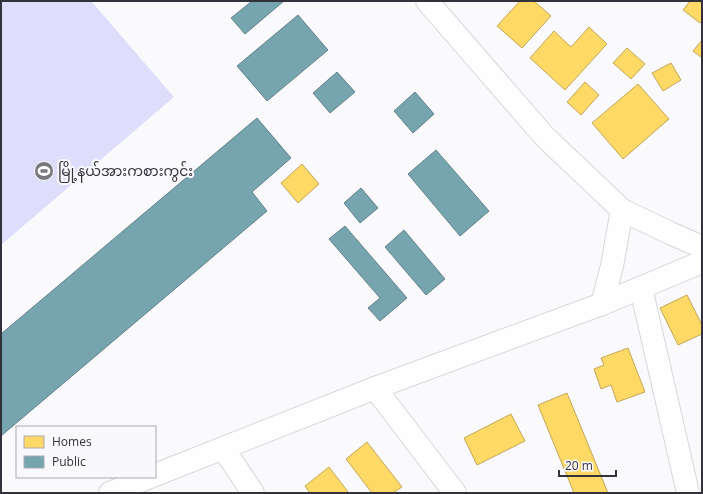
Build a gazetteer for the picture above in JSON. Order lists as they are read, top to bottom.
{
  "places": {
    "sports": ["မြို့နယ်အားကစားကွင်း"]
  },
  "legend": ["Homes", "Public"],
  "scale_bar": "20 m"
}
